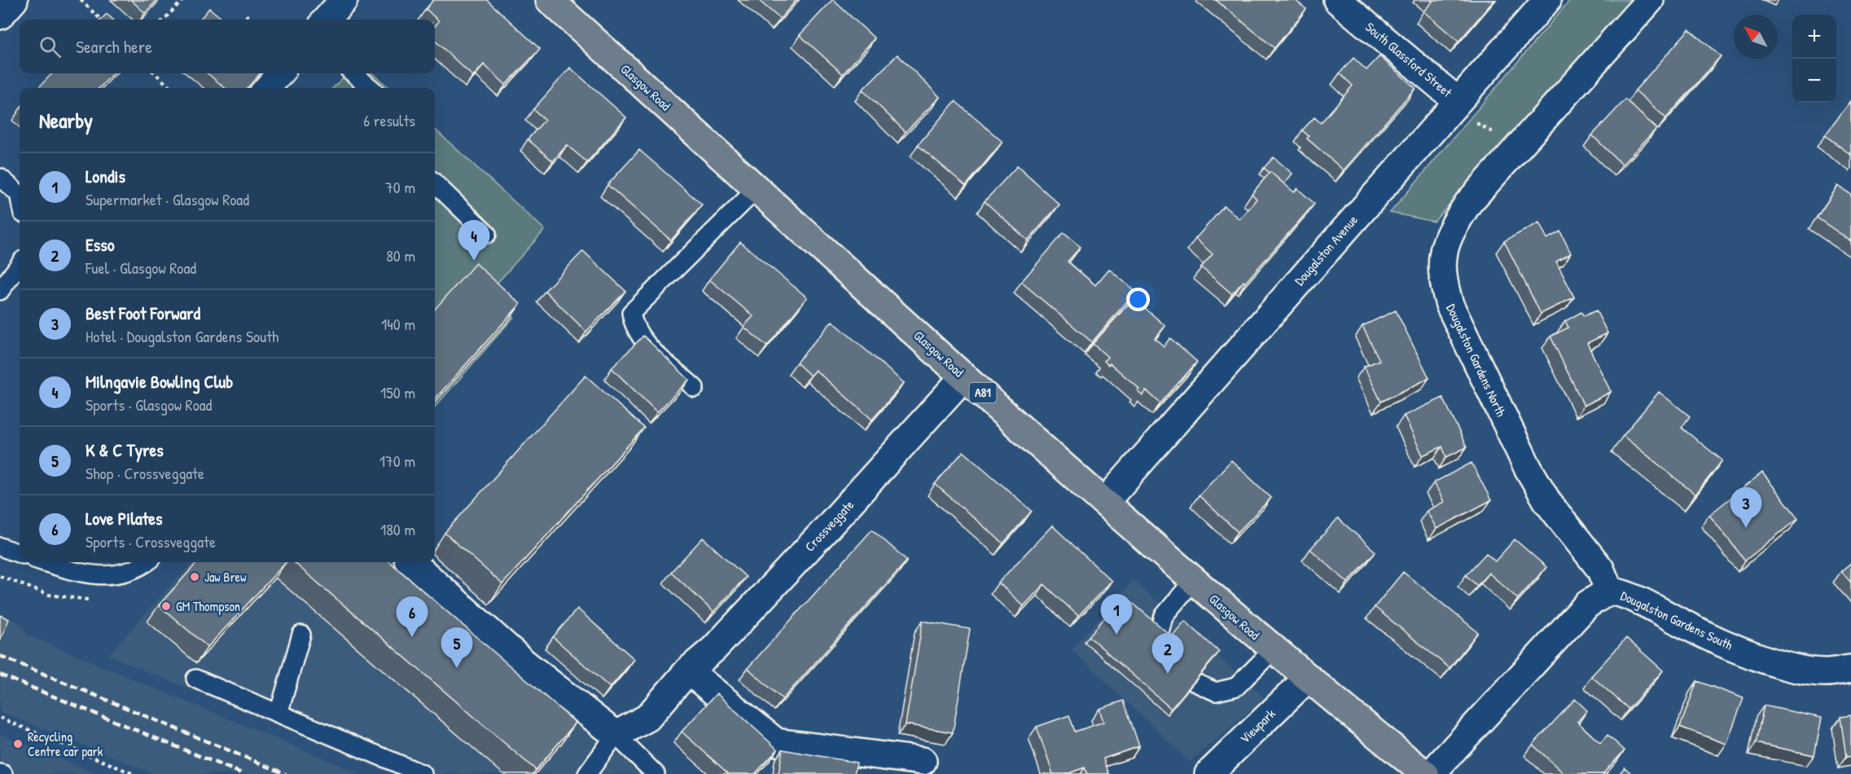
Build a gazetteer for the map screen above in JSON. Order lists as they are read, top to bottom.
{
  "streets": {
    "main road": ["Glasgow Road", "A81"],
    "street": [
      "South Glassford Street",
      "Dougalston Avenue",
      "Dougalston Gardens North",
      "Crossveggate",
      "Dougalston Gardens South",
      "Viewpark"
    ]
  },
  "crossings": [
    ["South Glassford Street", "Dougalston Avenue"],
    ["Glasgow Road", "Dougalston Avenue"],
    ["Glasgow Road", "Crossveggate"],
    ["Glasgow Road", "Viewpark"],
    ["Dougalston Gardens North", "Dougalston Gardens South"]
  ],
  "places": ["Jaw Brew", "GM Thompson", "Recycling Centre car park"],
  "north": "top left",
  "page": {
    "map_buttons": ["+", "−"],
    "search": "Search here",
    "heading": ["Nearby", "6 results"],
    "list": [
      {
        "mark": "1",
        "name": "Londis",
        "note": "Supermarket · Glasgow Road",
        "value": "70 m"
      },
      {
        "mark": "2",
        "name": "Esso",
        "note": "Fuel · Glasgow Road",
        "value": "80 m"
      },
      {
        "mark": "3",
        "name": "Best Foot Forward",
        "note": "Hotel · Dougalston Gardens South",
        "value": "140 m"
      },
      {
        "mark": "4",
        "name": "Milngavie Bowling Club",
        "note": "Sports · Glasgow Road",
        "value": "150 m"
      },
      {
        "mark": "5",
        "name": "K & C Tyres",
        "note": "Shop · Crossveggate",
        "value": "170 m"
      },
      {
        "mark": "6",
        "name": "Love Pilates",
        "note": "Sports · Crossveggate",
        "value": "180 m"
      }
    ],
    "pins": [
      "4",
      "3",
      "1",
      "6",
      "5",
      "2"
    ]
  }
}
